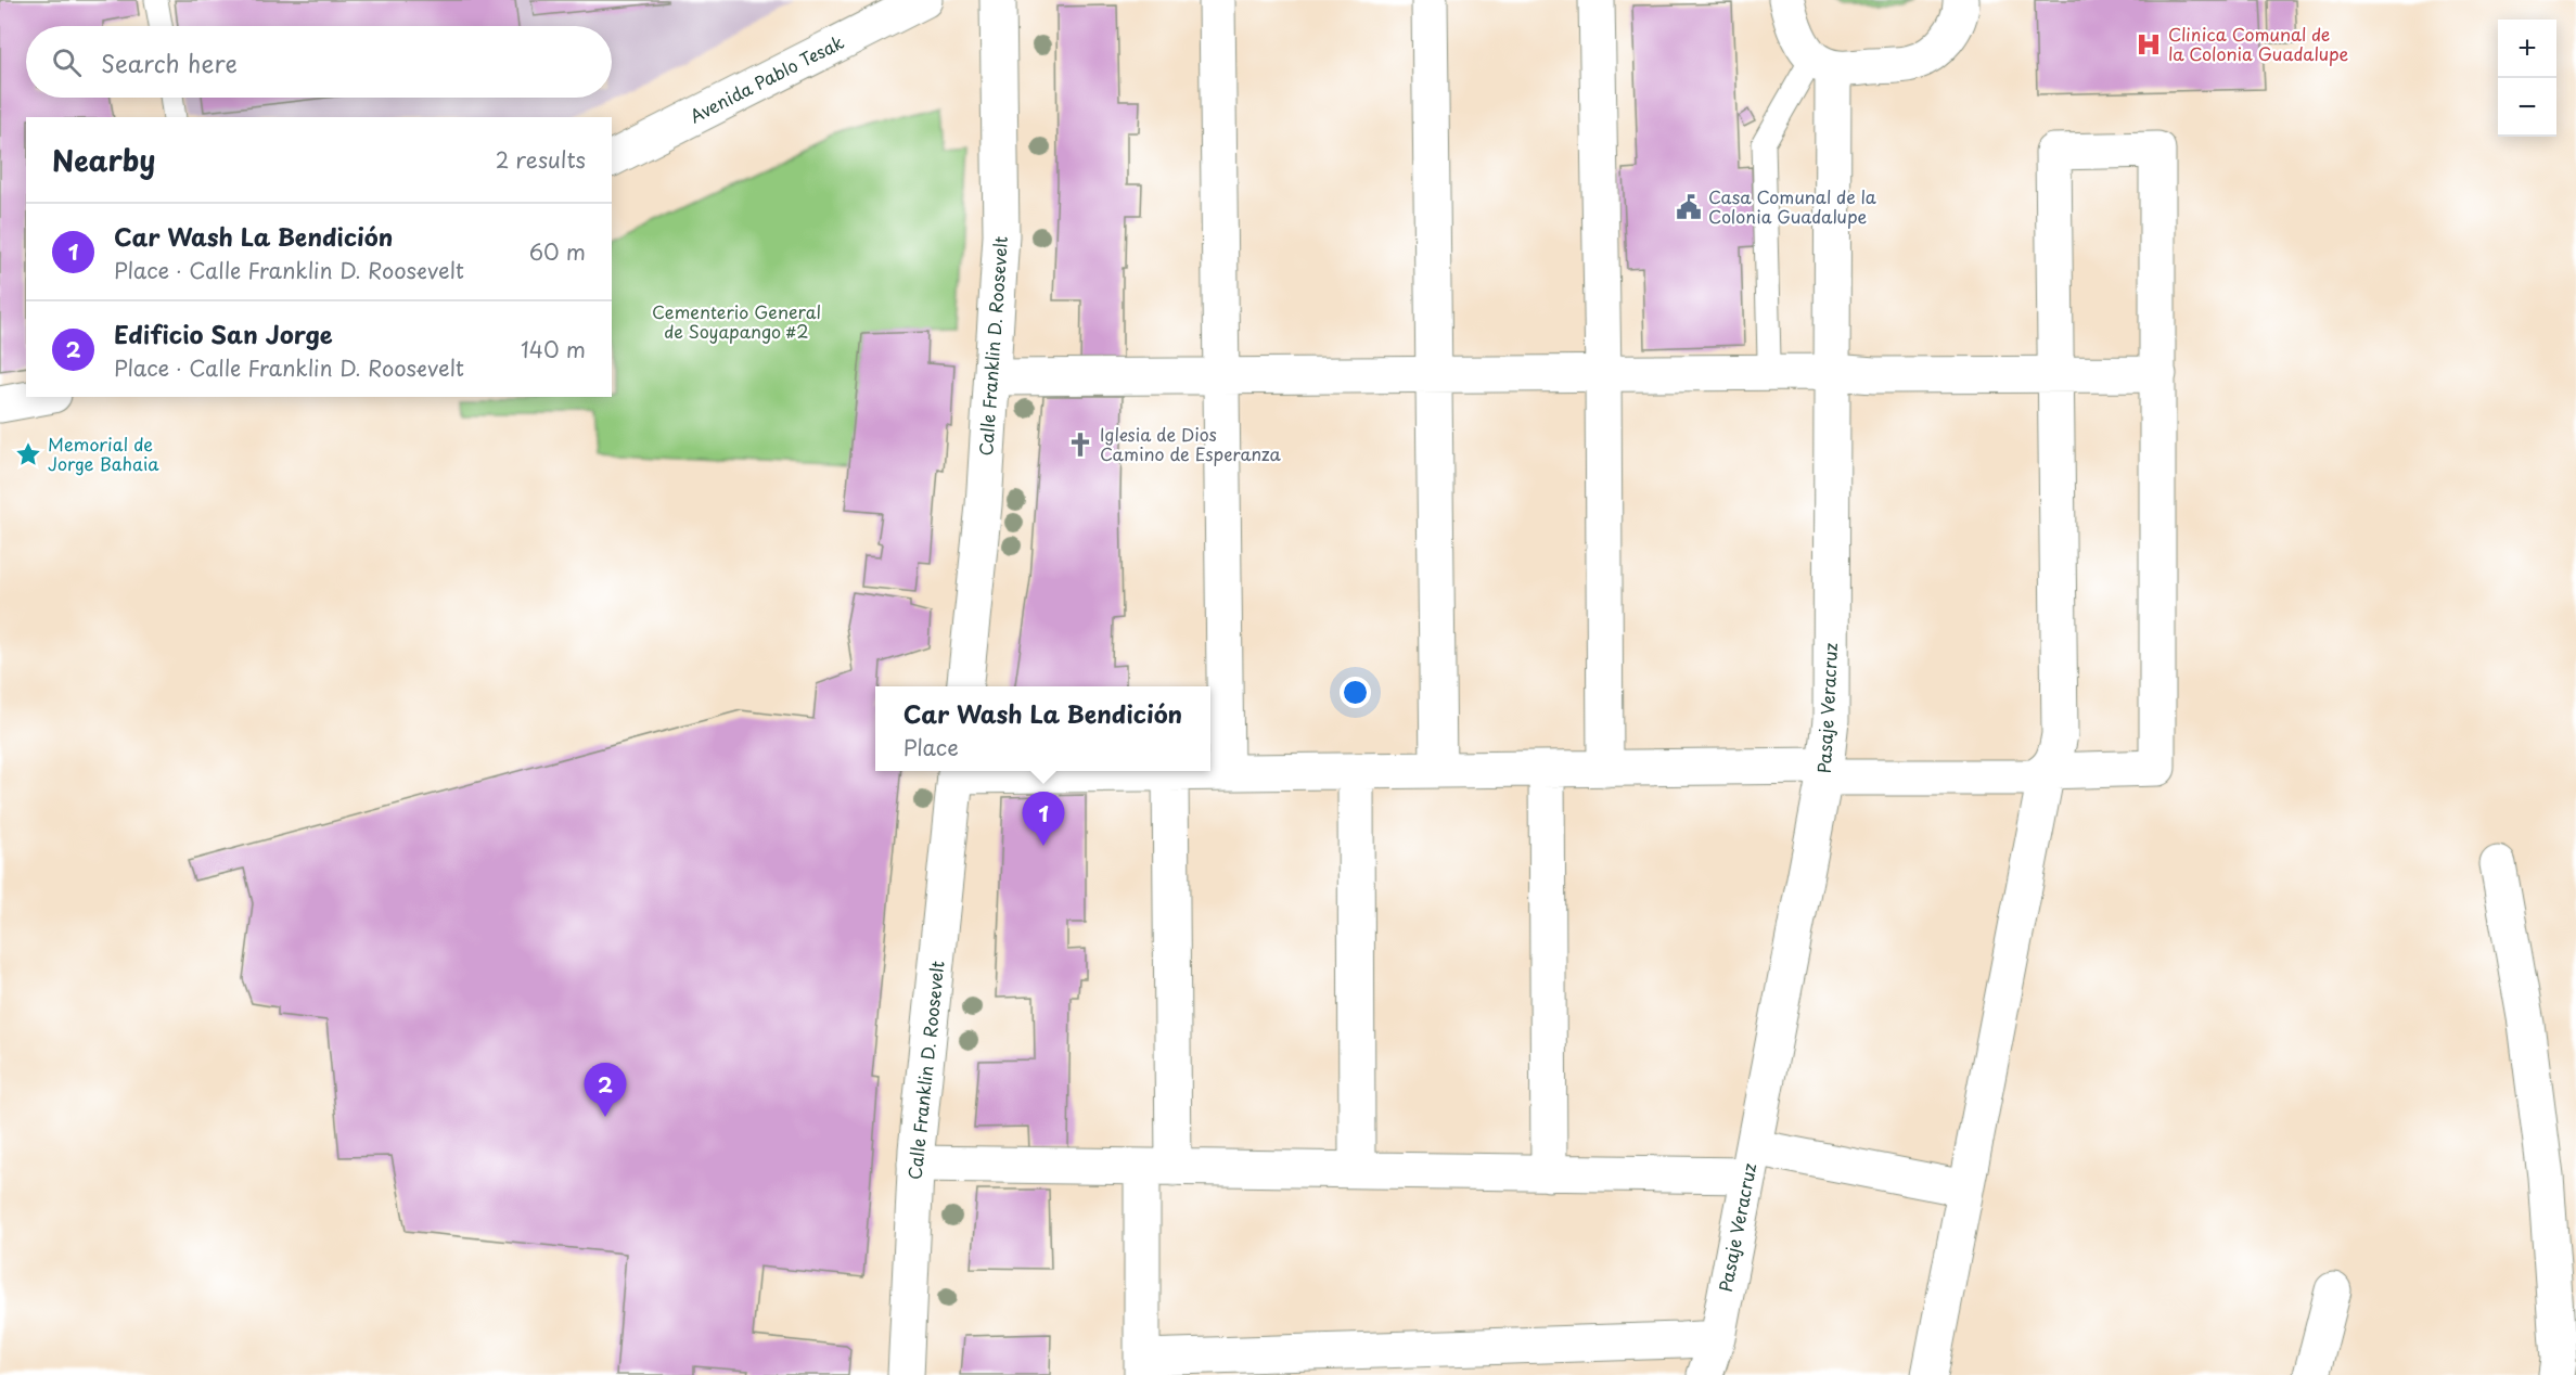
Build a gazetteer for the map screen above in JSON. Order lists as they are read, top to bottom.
{
  "streets": {
    "street": ["Avenida Pablo Tesak", "Calle Franklin D. Roosevelt", "Pasaje Veracruz"]
  },
  "parks": ["Cementerio General de Soyapango #2"],
  "places": {
    "hospital": ["Clinica Comunal de la Colonia Guadalupe"],
    "public building": ["Casa Comunal de la Colonia Guadalupe"],
    "church": ["Iglesia de Dios Camino de Esperanza"],
    "place": ["Memorial de Jorge Bahaia"]
  },
  "page": {
    "map_buttons": ["+", "−"],
    "search": "Search here",
    "heading": ["Nearby", "2 results"],
    "list": [
      {
        "mark": "1",
        "name": "Car Wash La Bendición",
        "note": "Place · Calle Franklin D. Roosevelt",
        "value": "60 m"
      },
      {
        "mark": "2",
        "name": "Edificio San Jorge",
        "note": "Place · Calle Franklin D. Roosevelt",
        "value": "140 m"
      }
    ],
    "popup": ["Car Wash La Bendición", "Place"],
    "pins": ["1", "2"]
  }
}
